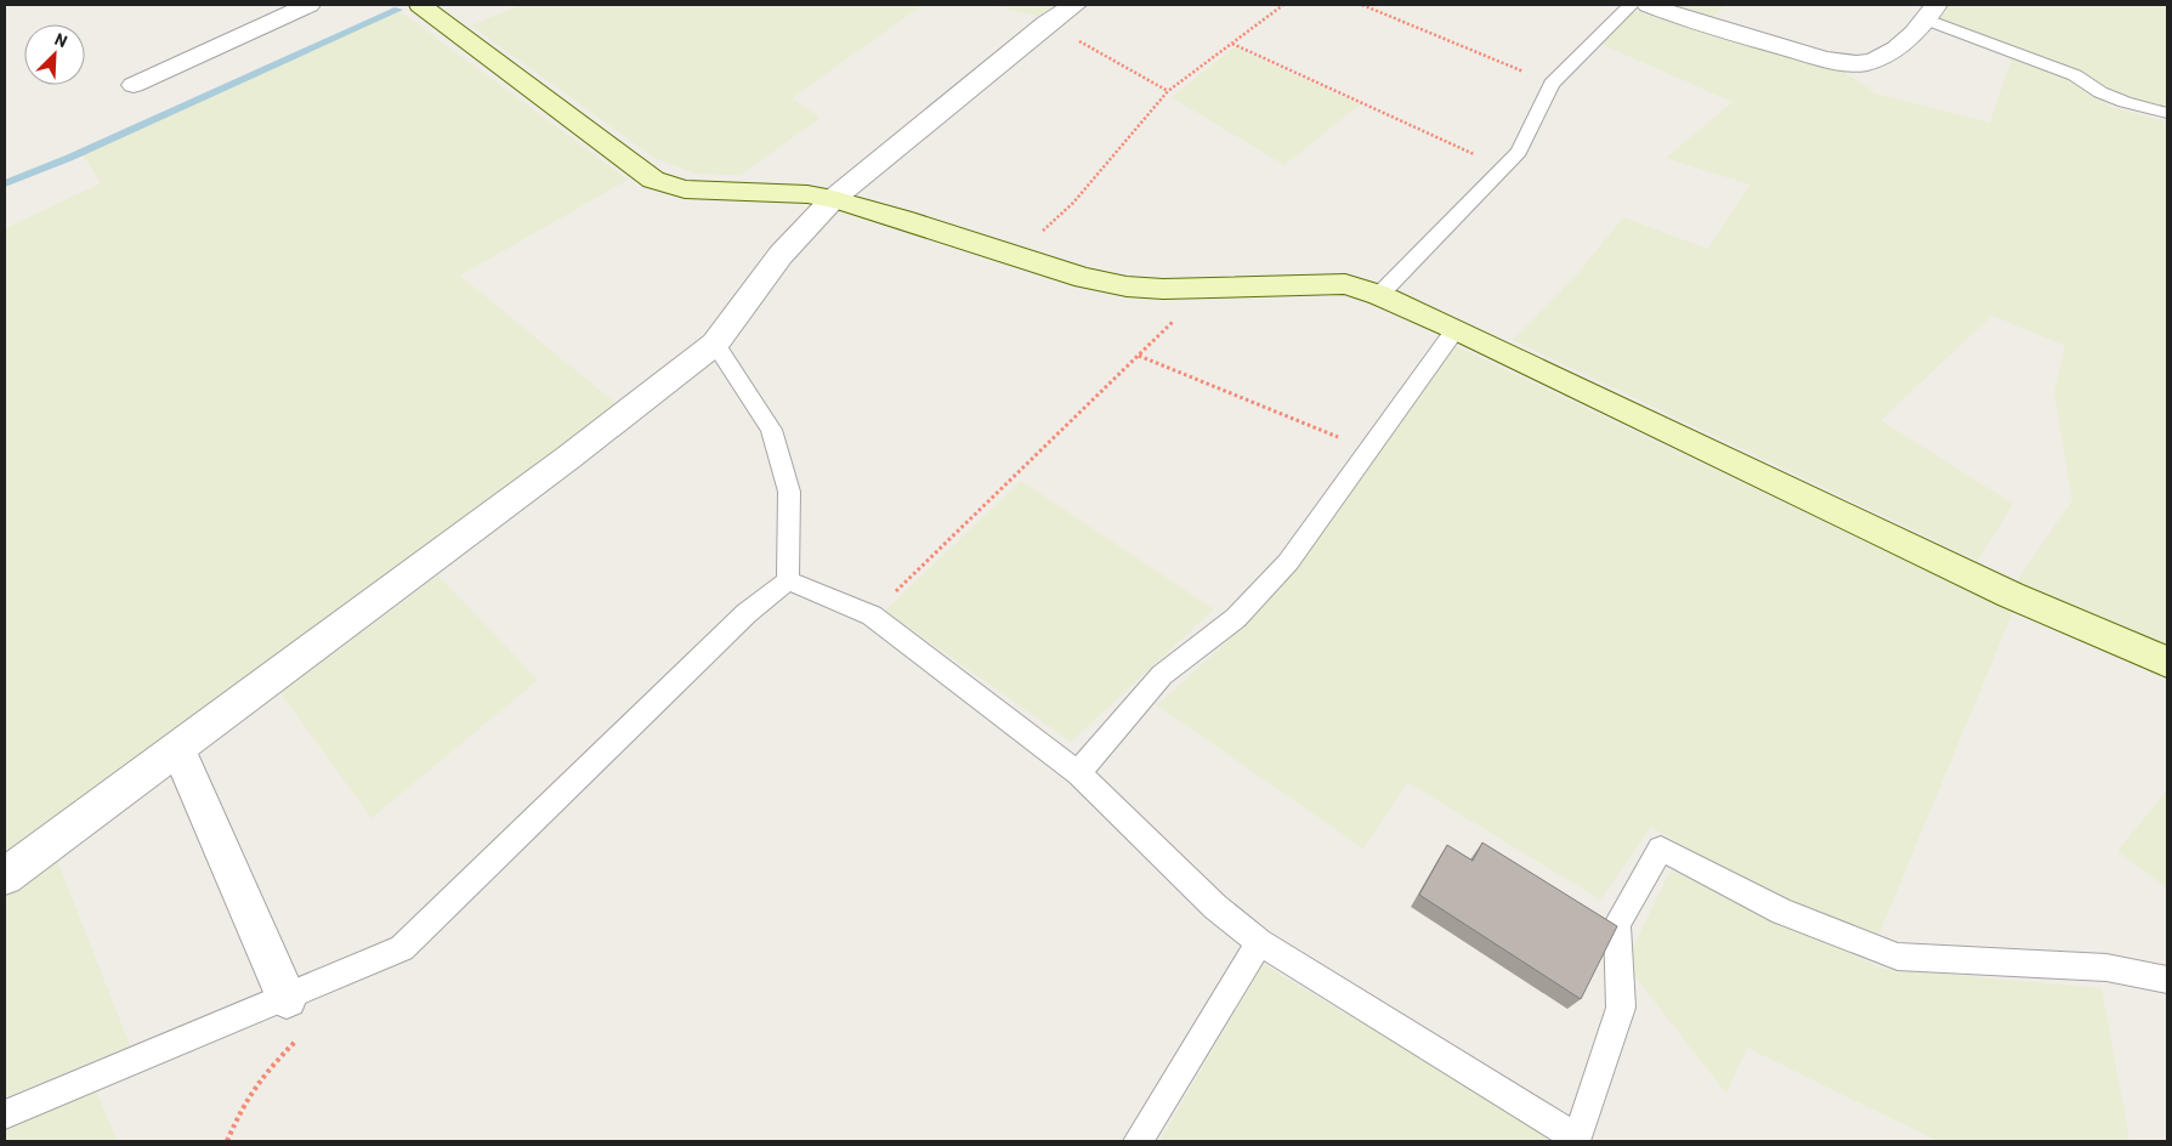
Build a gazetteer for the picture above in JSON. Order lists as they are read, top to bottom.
{
  "north": "top right"
}
